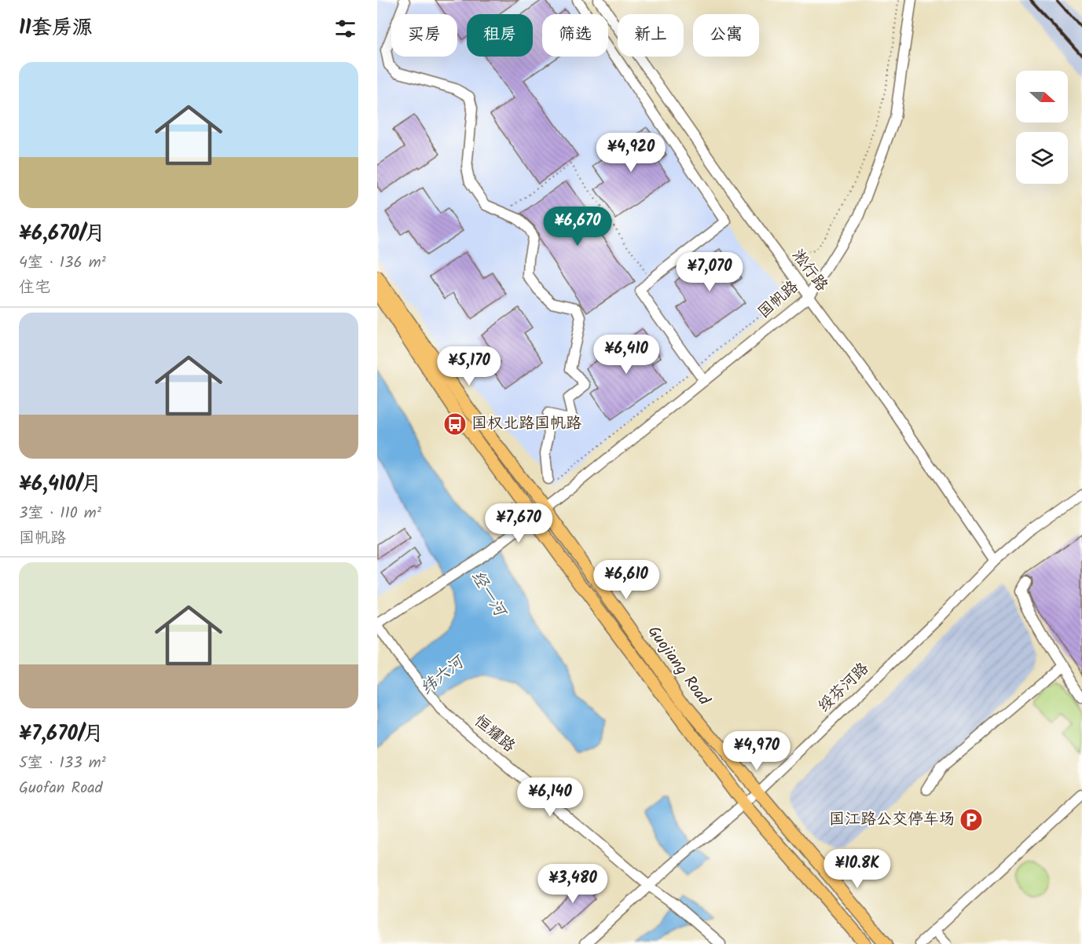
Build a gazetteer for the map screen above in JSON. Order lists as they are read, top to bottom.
{
  "streets": {
    "main road": ["Guojiang Road"],
    "street": [
      "淞行路",
      "国帆路",
      "绥芬河路",
      "恒耀路"
    ]
  },
  "crossings": [
    ["淞行路", "国帆路"],
    ["淞行路", "绥芬河路"],
    ["国帆路", "Guojiang Road"],
    ["国帆路", "恒耀路"],
    ["Guojiang Road", "绥芬河路"],
    ["绥芬河路", "恒耀路"]
  ],
  "water": ["经一河", "纬六河"],
  "places": {
    "bus stop": ["国权北路国帆路"],
    "parking": ["国江路公交停车场"]
  },
  "north": "right",
  "page": {
    "heading": "11套房源",
    "chip": [
      "买房",
      "租房",
      "筛选",
      "新上",
      "公寓"
    ],
    "list": [
      {
        "name": "¥6,670/月",
        "note": "4室 · 136 m² · 住宅"
      },
      {
        "name": "¥6,410/月",
        "note": "3室 · 110 m² · 国帆路"
      },
      {
        "name": "¥7,670/月",
        "note": "5室 · 133 m² · Guofan Road"
      }
    ],
    "price": [
      "¥4,920",
      "¥6,670",
      "¥7,070",
      "¥6,410",
      "¥5,170",
      "¥7,670",
      "¥6,610",
      "¥4,970",
      "¥6,140",
      "¥10.8K",
      "¥3,480"
    ]
  }
}
